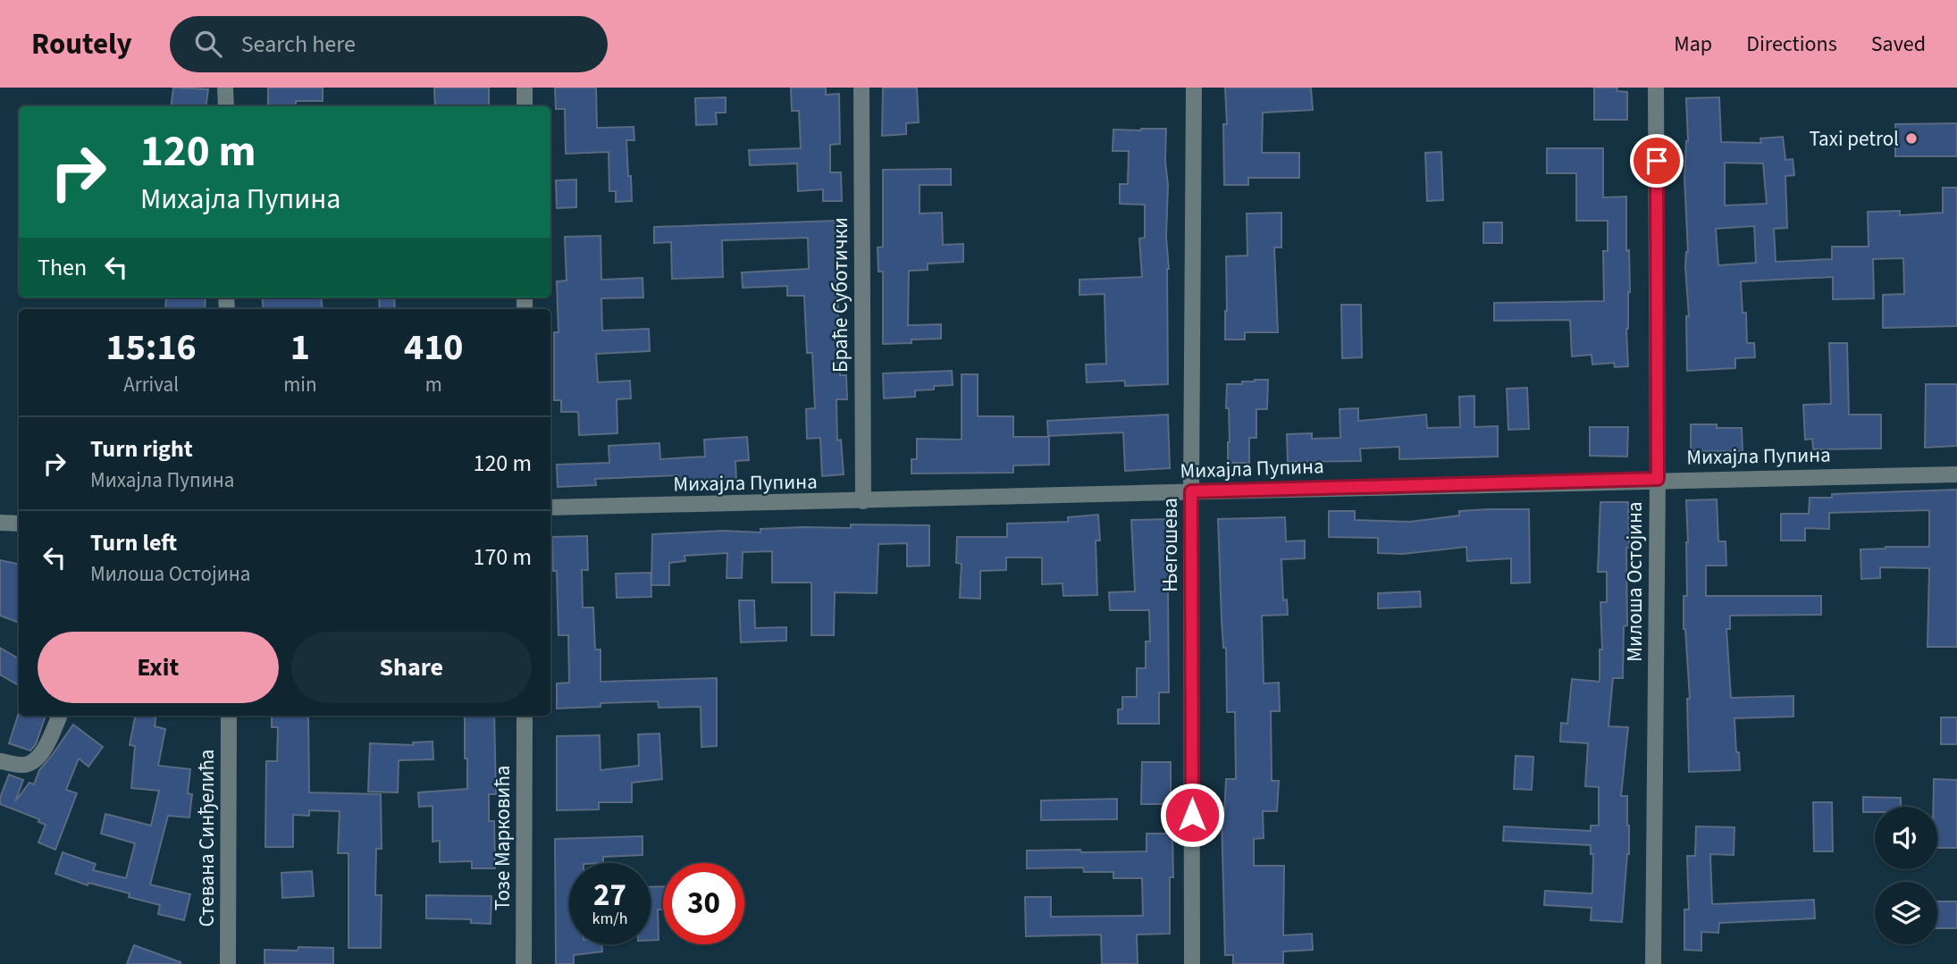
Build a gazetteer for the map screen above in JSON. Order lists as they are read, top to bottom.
{
  "streets": {
    "street": [
      "Браће Суботички",
      "Михајла Пупина",
      "Његошева",
      "Милоша Остојина",
      "Стевана Синђелића",
      "Тозе Марковића"
    ]
  },
  "crossings": [
    ["Браће Суботички", "Михајла Пупина"],
    ["Михајла Пупина", "Његошева"],
    ["Михајла Пупина", "Милоша Остојина"]
  ],
  "places": ["Taxi petrol"],
  "page": {
    "header": "Routely",
    "search": "Search here",
    "nav": ["Map", "Directions", "Saved"],
    "turn": ["120 m", "Михајла Пупина"],
    "then": "Then",
    "eta": [
      "15:16",
      "Arrival",
      "1",
      "min",
      "410",
      "m"
    ],
    "list": [
      {
        "name": "Turn right",
        "note": "Михајла Пупина",
        "value": "120 m"
      },
      {
        "name": "Turn left",
        "note": "Милоша Остојина",
        "value": "170 m"
      }
    ],
    "buttons": ["Exit", "Share"],
    "speed": "27 km/h",
    "limit": "30"
  }
}
